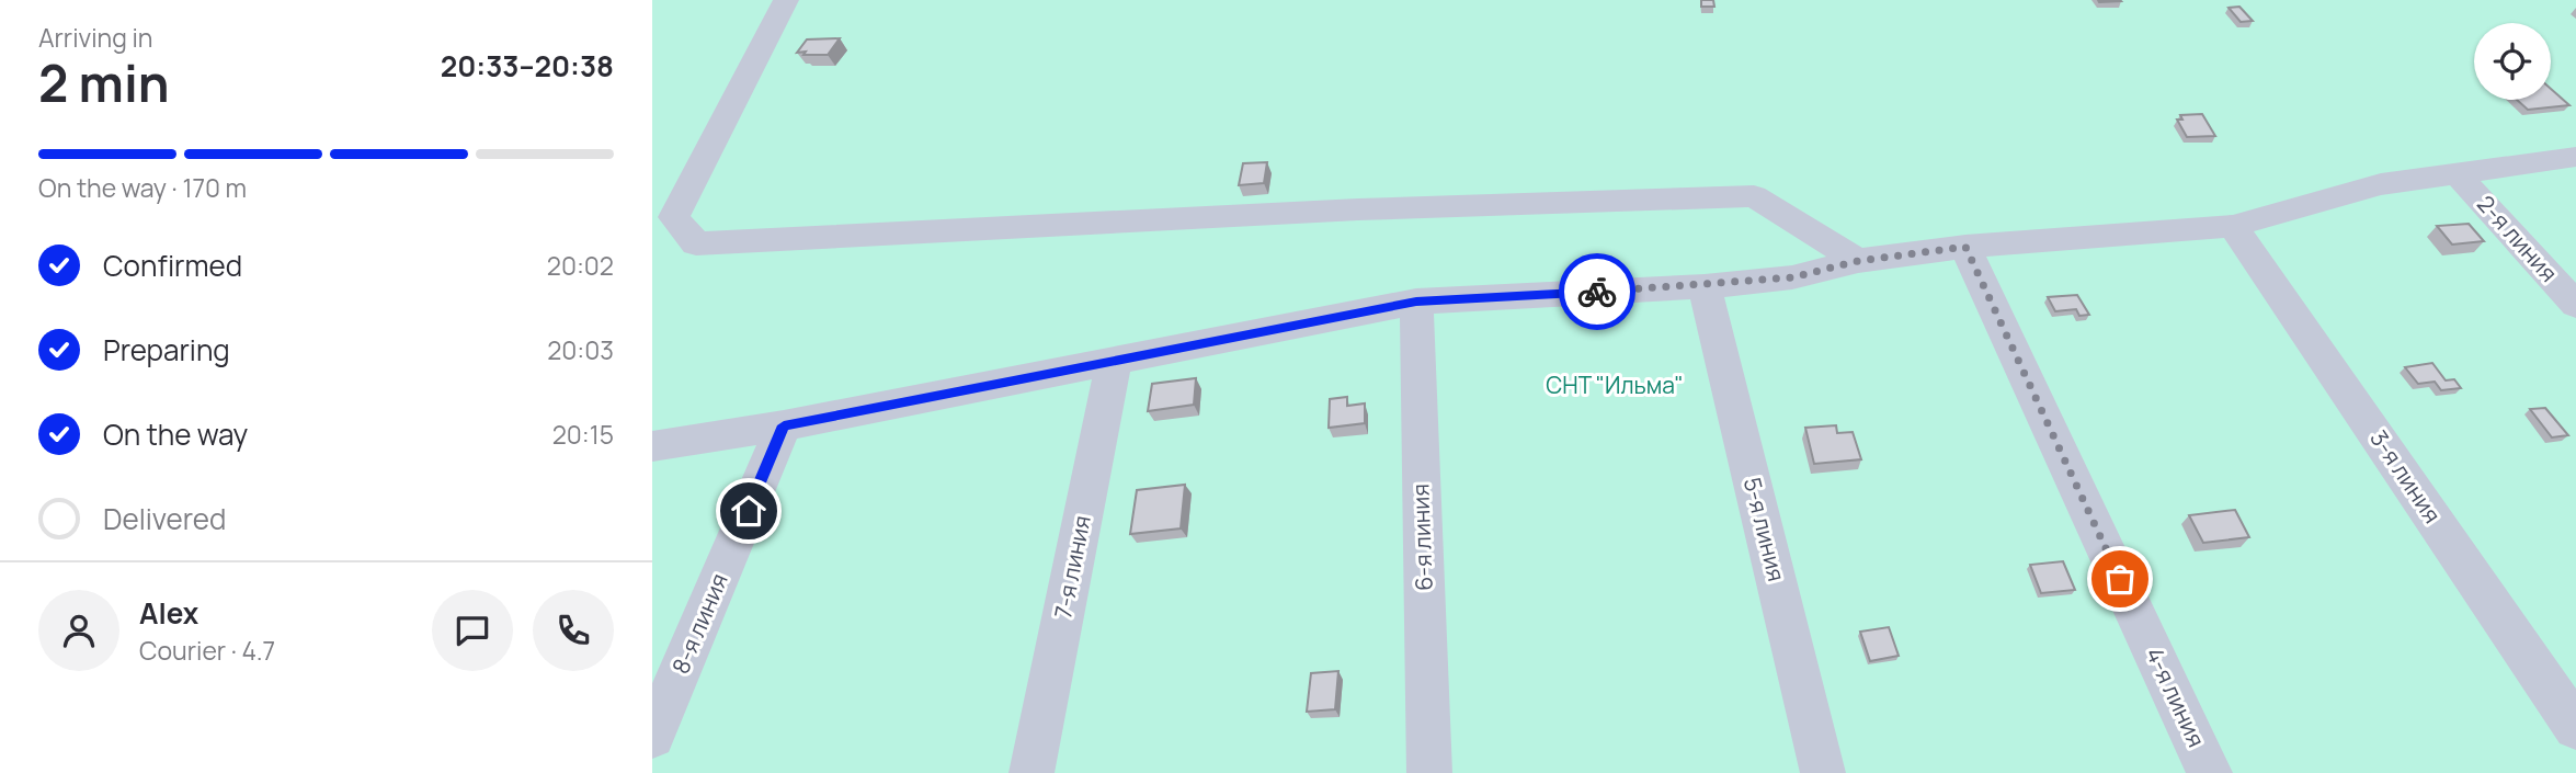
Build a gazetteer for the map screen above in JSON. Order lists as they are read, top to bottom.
{
  "streets": {
    "street": [
      "2-я линия",
      "3-я линия",
      "5-я линия",
      "6-я линия",
      "7-я линия",
      "8-я линия",
      "4-я линия"
    ]
  },
  "parks": ["СНТ \"Ильма\""],
  "page": {
    "heading": ["2 min", "Arriving in", "20:33–20:38"],
    "panel": ["Alex", "Courier · 4.7"],
    "bar": "On the way · 170 m",
    "list": [
      ["Confirmed", "20:02"],
      ["Preparing", "20:03"],
      ["On the way", "20:15"],
      "Delivered"
    ]
  }
}
